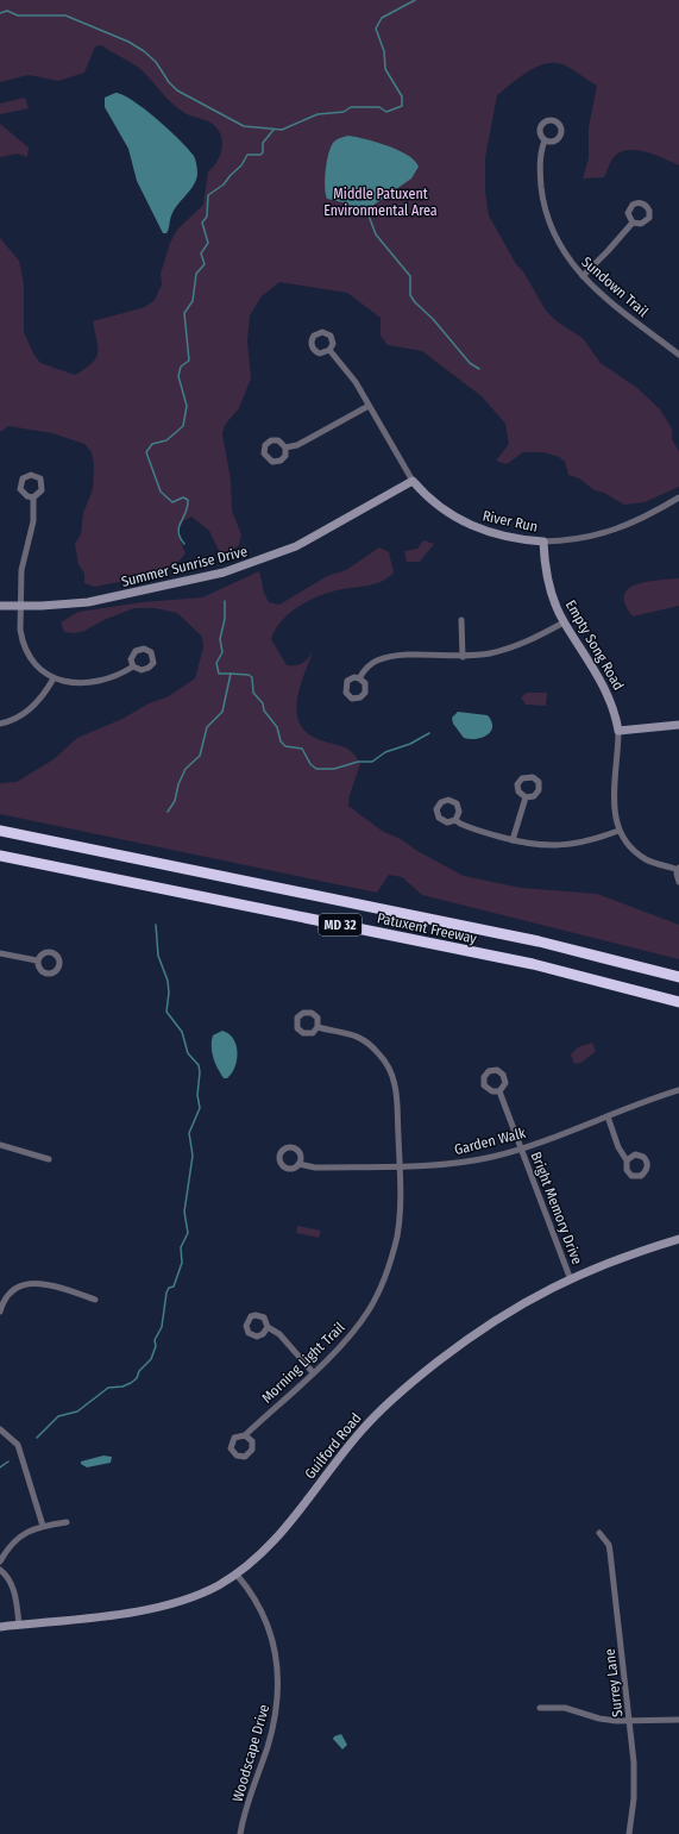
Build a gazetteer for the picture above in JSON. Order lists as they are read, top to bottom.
{
  "streets": {
    "highway": ["MD 32", "Patuxent Freeway"],
    "street": [
      "Sundown Trail",
      "River Run",
      "Summer Sunrise Drive",
      "Empty Song Road",
      "Garden Walk",
      "Bright Memory Drive",
      "Morning Light Trail",
      "Guilford Road",
      "Surrey Lane",
      "Woodscape Drive"
    ]
  },
  "crossings": [
    ["River Run", "Summer Sunrise Drive"],
    ["River Run", "Empty Song Road"],
    ["Garden Walk", "Bright Memory Drive"],
    ["Garden Walk", "Morning Light Trail"],
    ["Bright Memory Drive", "Guilford Road"],
    ["Guilford Road", "Woodscape Drive"]
  ],
  "parks": ["Middle Patuxent Environmental Area"]
}
